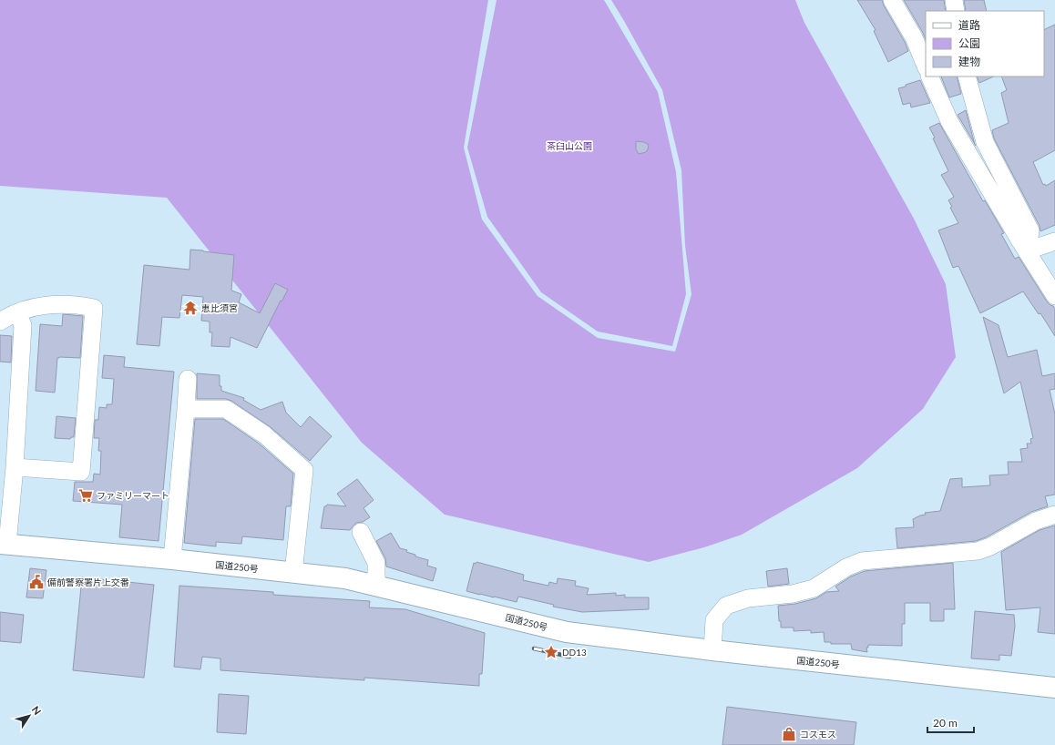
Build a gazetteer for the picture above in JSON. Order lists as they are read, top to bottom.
{
  "streets": {
    "highway": ["国道250号"]
  },
  "parks": ["茶臼山公園"],
  "places": {
    "temple": ["恵比須宮"],
    "supermarket": ["ファミリーマート"],
    "public building": ["備前警察署片上交番"],
    "place": ["DD13"],
    "shop": ["コスモス"]
  },
  "legend": ["道路", "公園", "建物"],
  "scale_bar": "20 m",
  "north": "top right"
}
